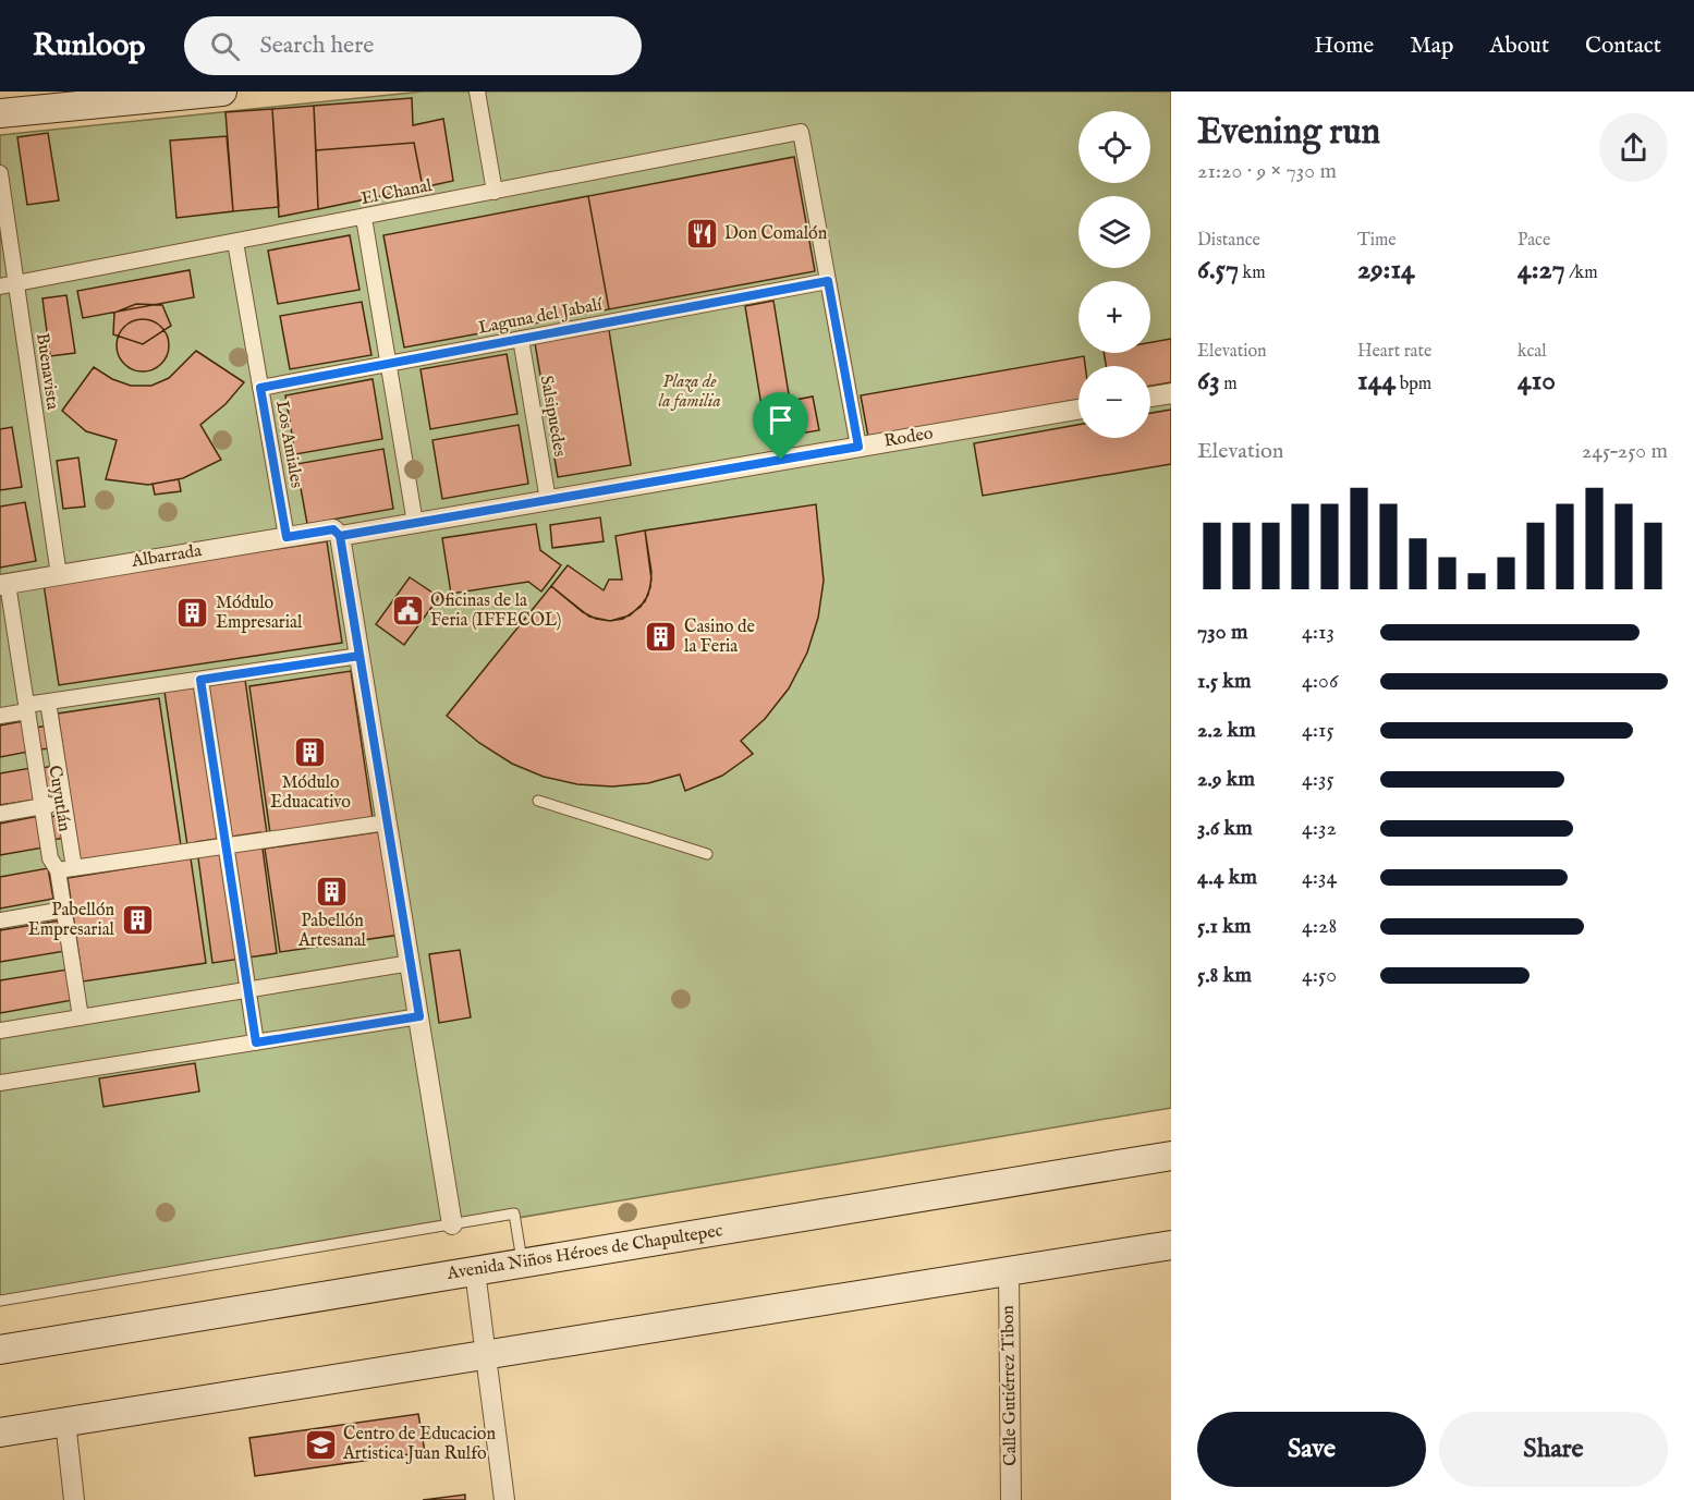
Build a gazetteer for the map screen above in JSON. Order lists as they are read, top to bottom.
{
  "streets": {
    "main road": ["Avenida Niños Héroes de Chapultepec"],
    "street": [
      "El Chanal",
      "Laguna del Jabalí",
      "Buenavista",
      "Salsipuedes",
      "Rodeo",
      "Los Amiales",
      "Albarrada",
      "Cuyutlán",
      "Calle Gutiérrez Tibon"
    ]
  },
  "crossings": [
    ["El Chanal", "Laguna del Jabalí"],
    ["El Chanal", "Buenavista"],
    ["El Chanal", "Los Amiales"],
    ["Laguna del Jabalí", "Salsipuedes"],
    ["Laguna del Jabalí", "Los Amiales"],
    ["Buenavista", "Albarrada"],
    ["Salsipuedes", "Rodeo"],
    ["Rodeo", "Albarrada"],
    ["Los Amiales", "Albarrada"],
    ["Albarrada", "Cuyutlán"]
  ],
  "parks": ["Plaza de la familia"],
  "places": {
    "restaurant": ["Don Comalón"],
    "public building": ["Oficinas de la Feria (IFFECOL)"],
    "building": [
      "Módulo Empresarial",
      "Casino de la Feria",
      "Módulo Eduacativo",
      "Pabellón Artesanal",
      "Pabellón Empresarial"
    ],
    "school or university": ["Centro de Educacion Artistica Juan Rulfo"]
  },
  "page": {
    "header": "Runloop",
    "search": "Search here",
    "nav": [
      "Home",
      "Map",
      "About",
      "Contact"
    ],
    "heading": ["Evening run", "21:20 · 9 × 730 m"],
    "map_buttons": ["+", "−"],
    "stats": [
      ["Distance", "6.57 km"],
      ["Time", "29:14"],
      ["Pace", "4:27 /km"],
      ["Elevation", "63 m"],
      ["Heart rate", "144 bpm"],
      ["kcal", "410"]
    ],
    "chart": ["Elevation", "245–250 m"],
    "list": [
      {
        "name": "730 m",
        "note": "4:13"
      },
      {
        "name": "1.5 km",
        "note": "4:06"
      },
      {
        "name": "2.2 km",
        "note": "4:15"
      },
      {
        "name": "2.9 km",
        "note": "4:35"
      },
      {
        "name": "3.6 km",
        "note": "4:32"
      },
      {
        "name": "4.4 km",
        "note": "4:34"
      },
      {
        "name": "5.1 km",
        "note": "4:28"
      },
      {
        "name": "5.8 km",
        "note": "4:50"
      }
    ],
    "buttons": ["Save", "Share"]
  }
}
